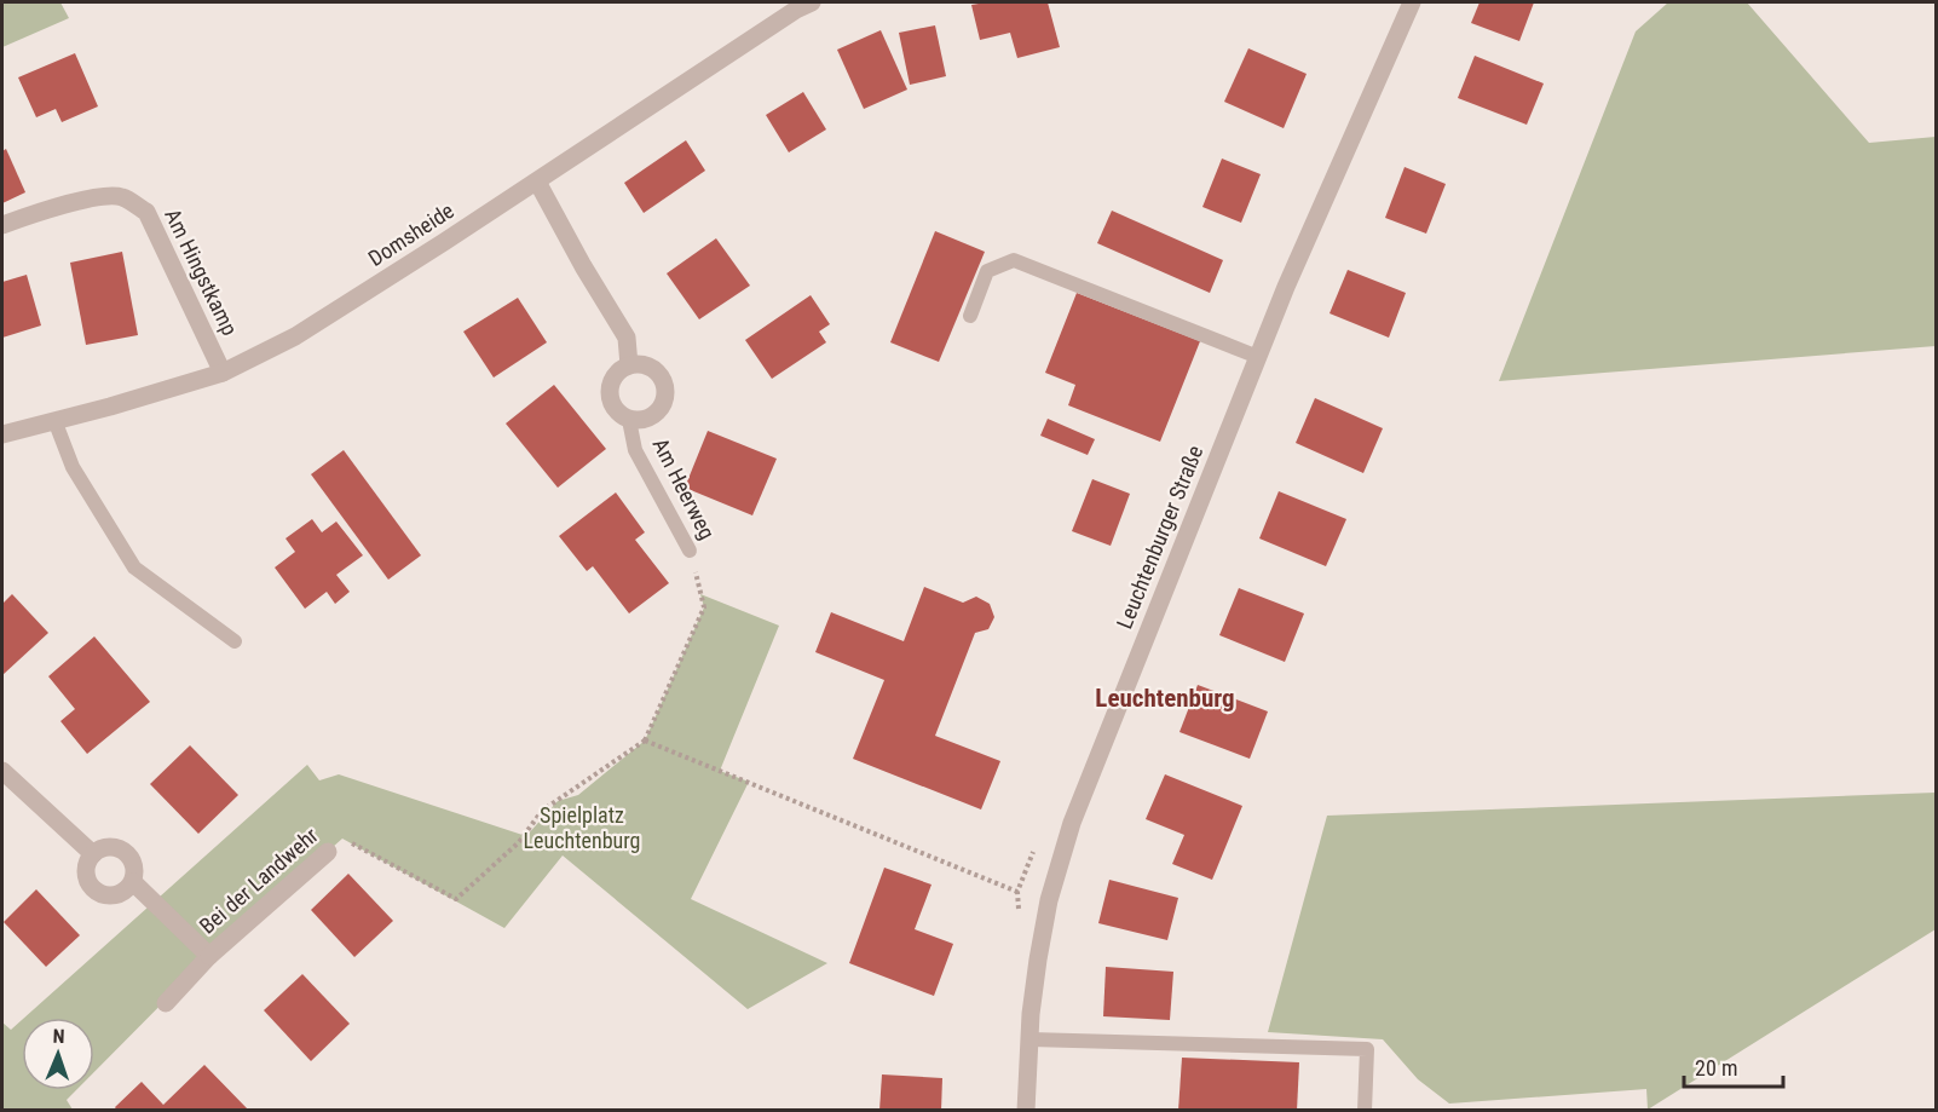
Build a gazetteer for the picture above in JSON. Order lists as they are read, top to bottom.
{
  "streets": {
    "street": [
      "Domsheide",
      "Am Hingstkamp",
      "Am Heerweg",
      "Leuchtenburger Straße",
      "Bei der Landwehr"
    ]
  },
  "crossings": [
    ["Domsheide", "Am Hingstkamp"],
    ["Am Heerweg", "Bei der Landwehr"]
  ],
  "districts": ["Leuchtenburg"],
  "parks": ["Spielplatz Leuchtenburg"],
  "scale_bar": "20 m",
  "north": "top"
}
